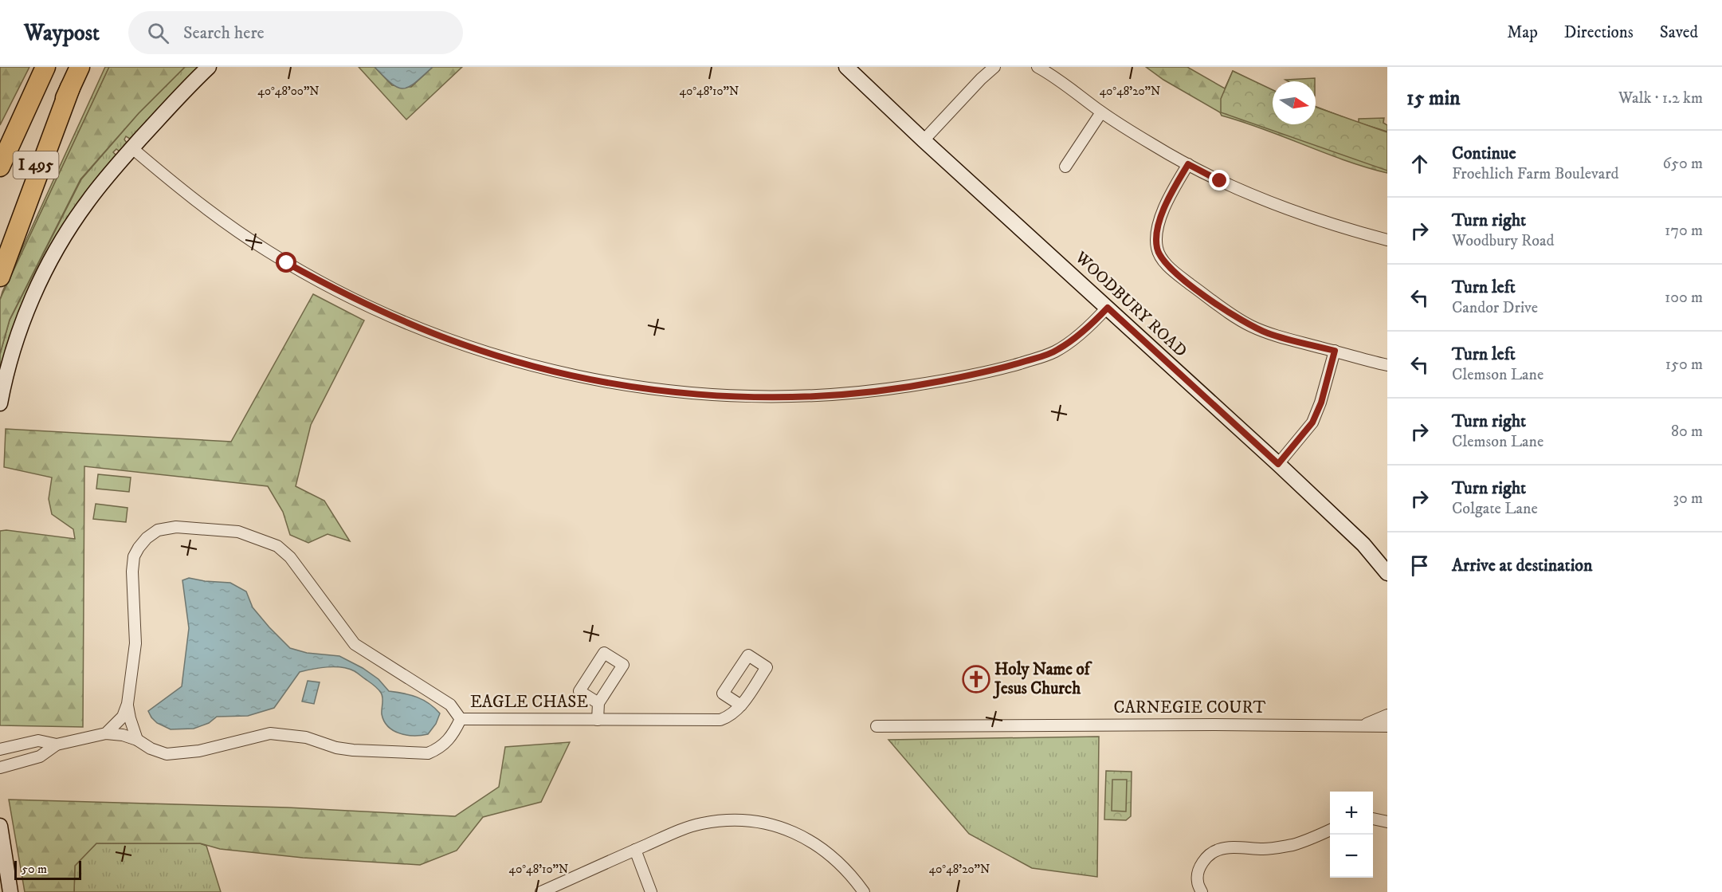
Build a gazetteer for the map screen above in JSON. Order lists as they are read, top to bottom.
{
  "streets": {
    "highway": ["I 495"],
    "main road": ["WOODBURY ROAD"],
    "street": ["EAGLE CHASE", "CARNEGIE COURT"]
  },
  "places": {
    "church": ["Holy Name of Jesus Church"]
  },
  "scale_bar": "50 m",
  "north": "right",
  "page": {
    "header": "Waypost",
    "search": "Search here",
    "nav": ["Map", "Directions", "Saved"],
    "heading": ["15 min", "Walk · 1.2 km"],
    "list": [
      ["Continue", "Froehlich Farm Boulevard", "650 m"],
      ["Turn right", "Woodbury Road", "170 m"],
      ["Turn left", "Candor Drive", "100 m"],
      ["Turn left", "Clemson Lane", "150 m"],
      ["Turn right", "Clemson Lane", "80 m"],
      ["Turn right", "Colgate Lane", "30 m"],
      "Arrive at destination"
    ],
    "map_buttons": ["+", "−"],
    "scale": "50 m"
  },
  "coordinates": ["40°48'00\"N", "40°48'10\"N", "40°48'20\"N"]
}
